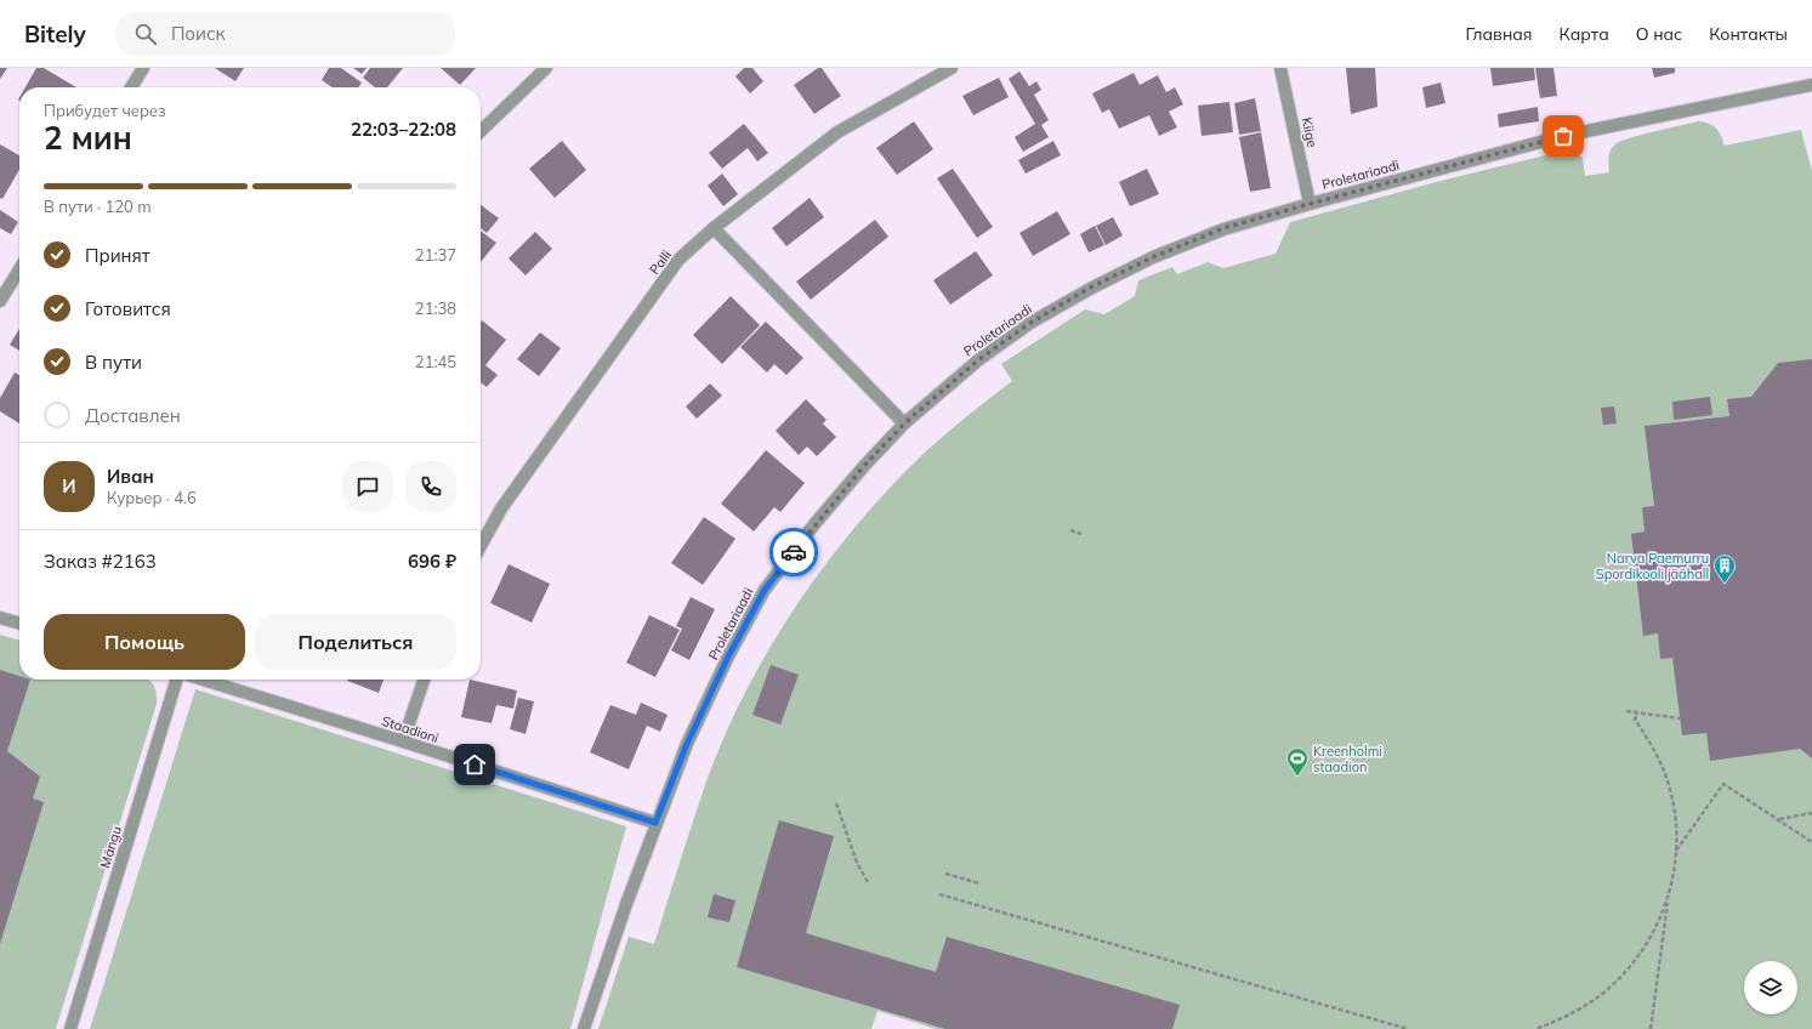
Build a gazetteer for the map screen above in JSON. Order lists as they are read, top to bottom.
{
  "streets": {
    "street": [
      "Kiige",
      "Proletariaadi",
      "Palli",
      "Staadioni",
      "Mängu"
    ]
  },
  "crossings": [
    ["Kiige", "Proletariaadi"],
    ["Proletariaadi", "Staadioni"]
  ],
  "places": {
    "building": ["Narva Paemurru Spordikooli jäähall"],
    "sports": ["Kreenholmi staadion"]
  },
  "page": {
    "header": "Bitely",
    "search": "Поиск",
    "nav": [
      "Главная",
      "Карта",
      "О нас",
      "Контакты"
    ],
    "heading": ["2 мин", "Прибудет через", "22:03–22:08"],
    "panel": [
      "Иван",
      "Курьер · 4.6",
      "Заказ #2163",
      "696 ₽"
    ],
    "bar": "В пути · 120 m",
    "list": [
      ["Принят", "21:37"],
      ["Готовится", "21:38"],
      ["В пути", "21:45"],
      "Доставлен"
    ],
    "round": "И",
    "buttons": ["Помощь", "Поделиться"]
  }
}
